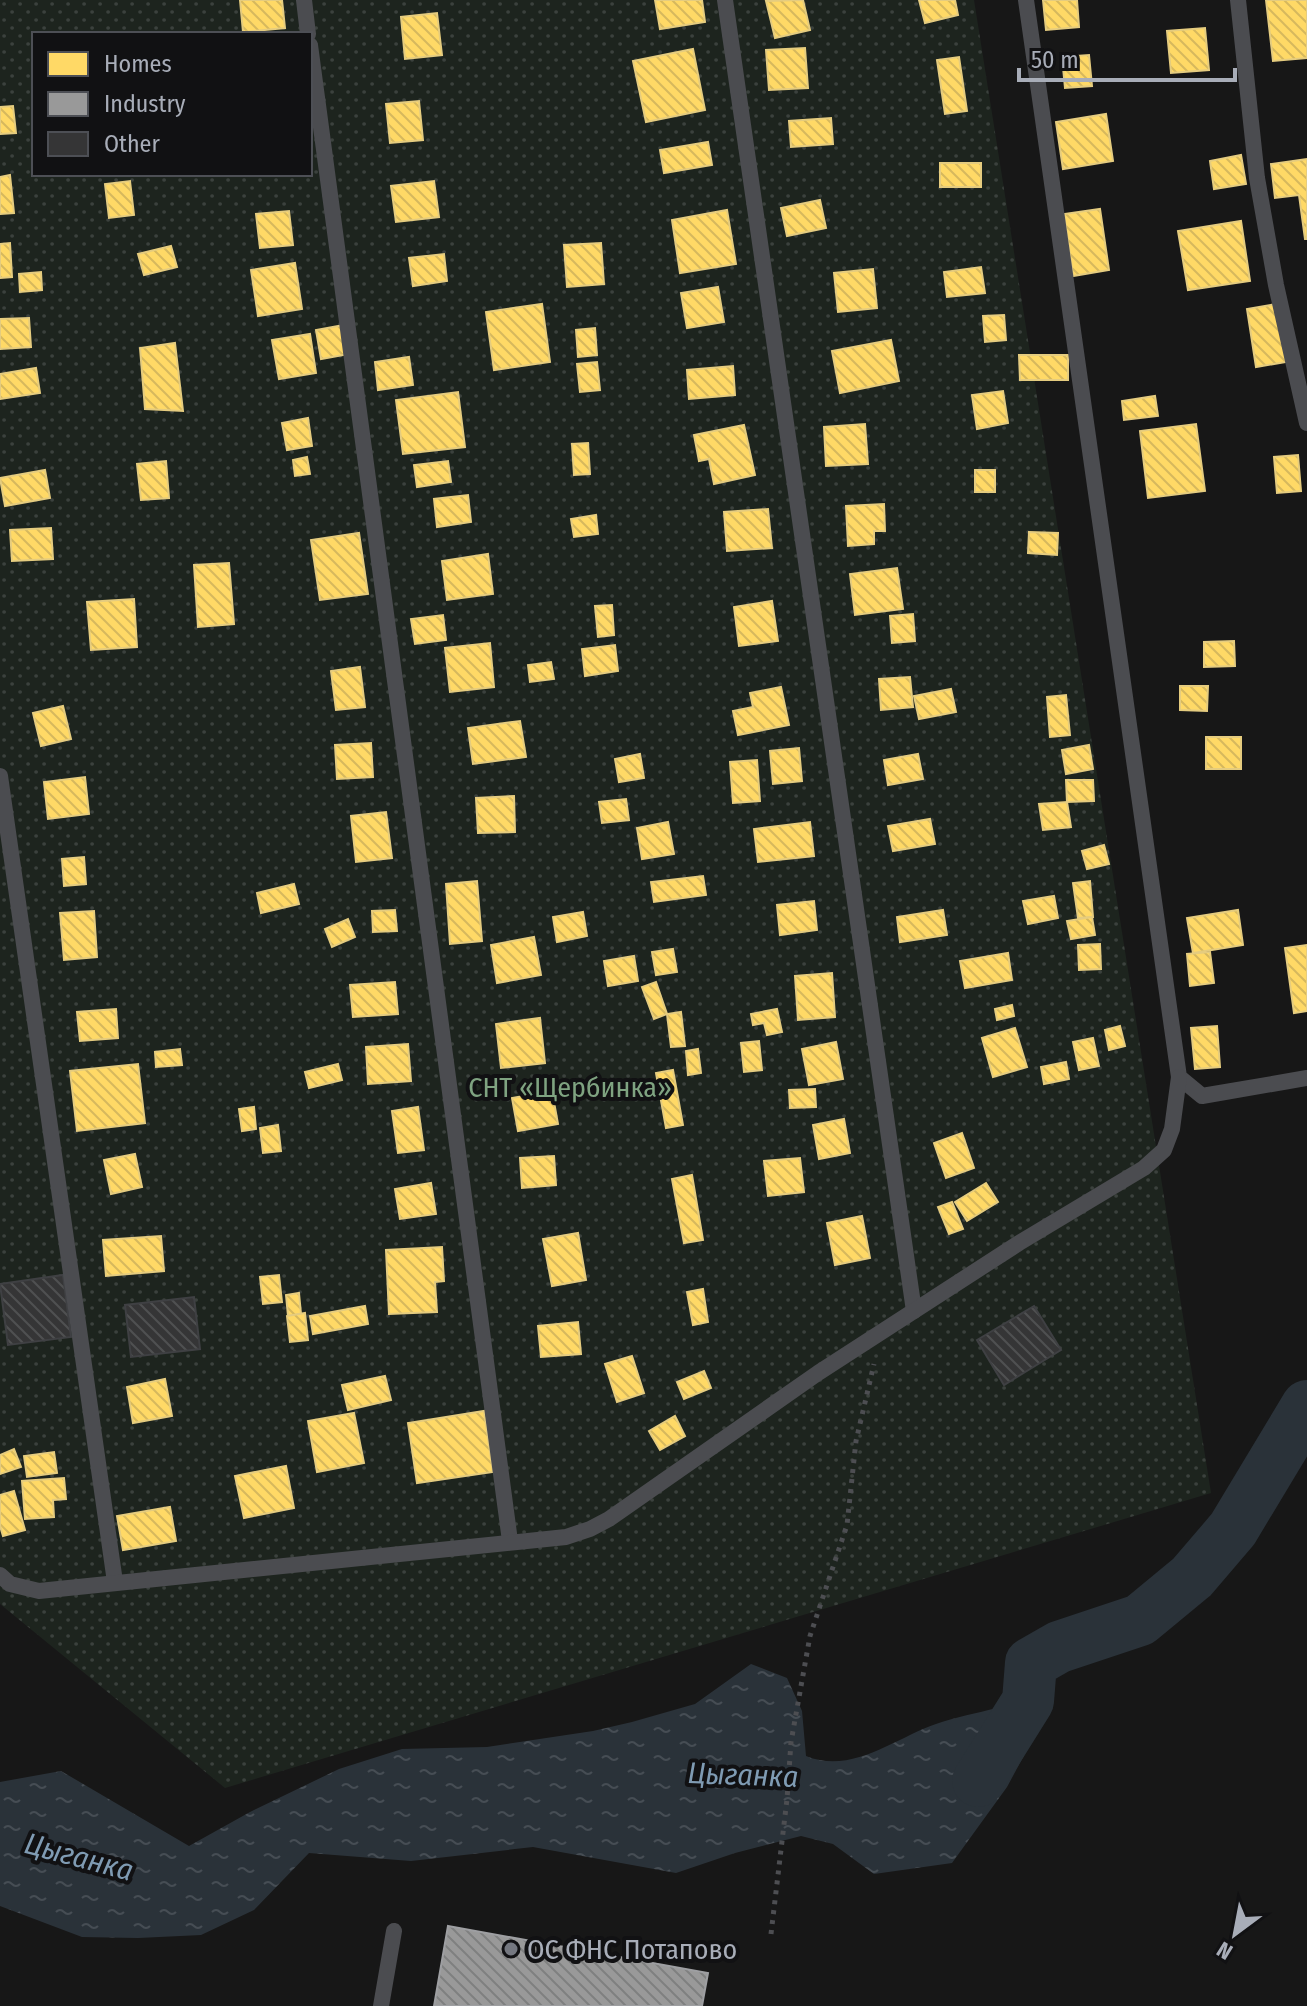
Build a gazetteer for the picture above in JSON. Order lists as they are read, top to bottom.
{
  "water": ["Цыганка"],
  "parks": ["СНТ «Щербинка»"],
  "places": ["ОС ФНС Потапово"],
  "legend": ["Homes", "Industry", "Other"],
  "scale_bar": "50 m",
  "north": "bottom left"
}
